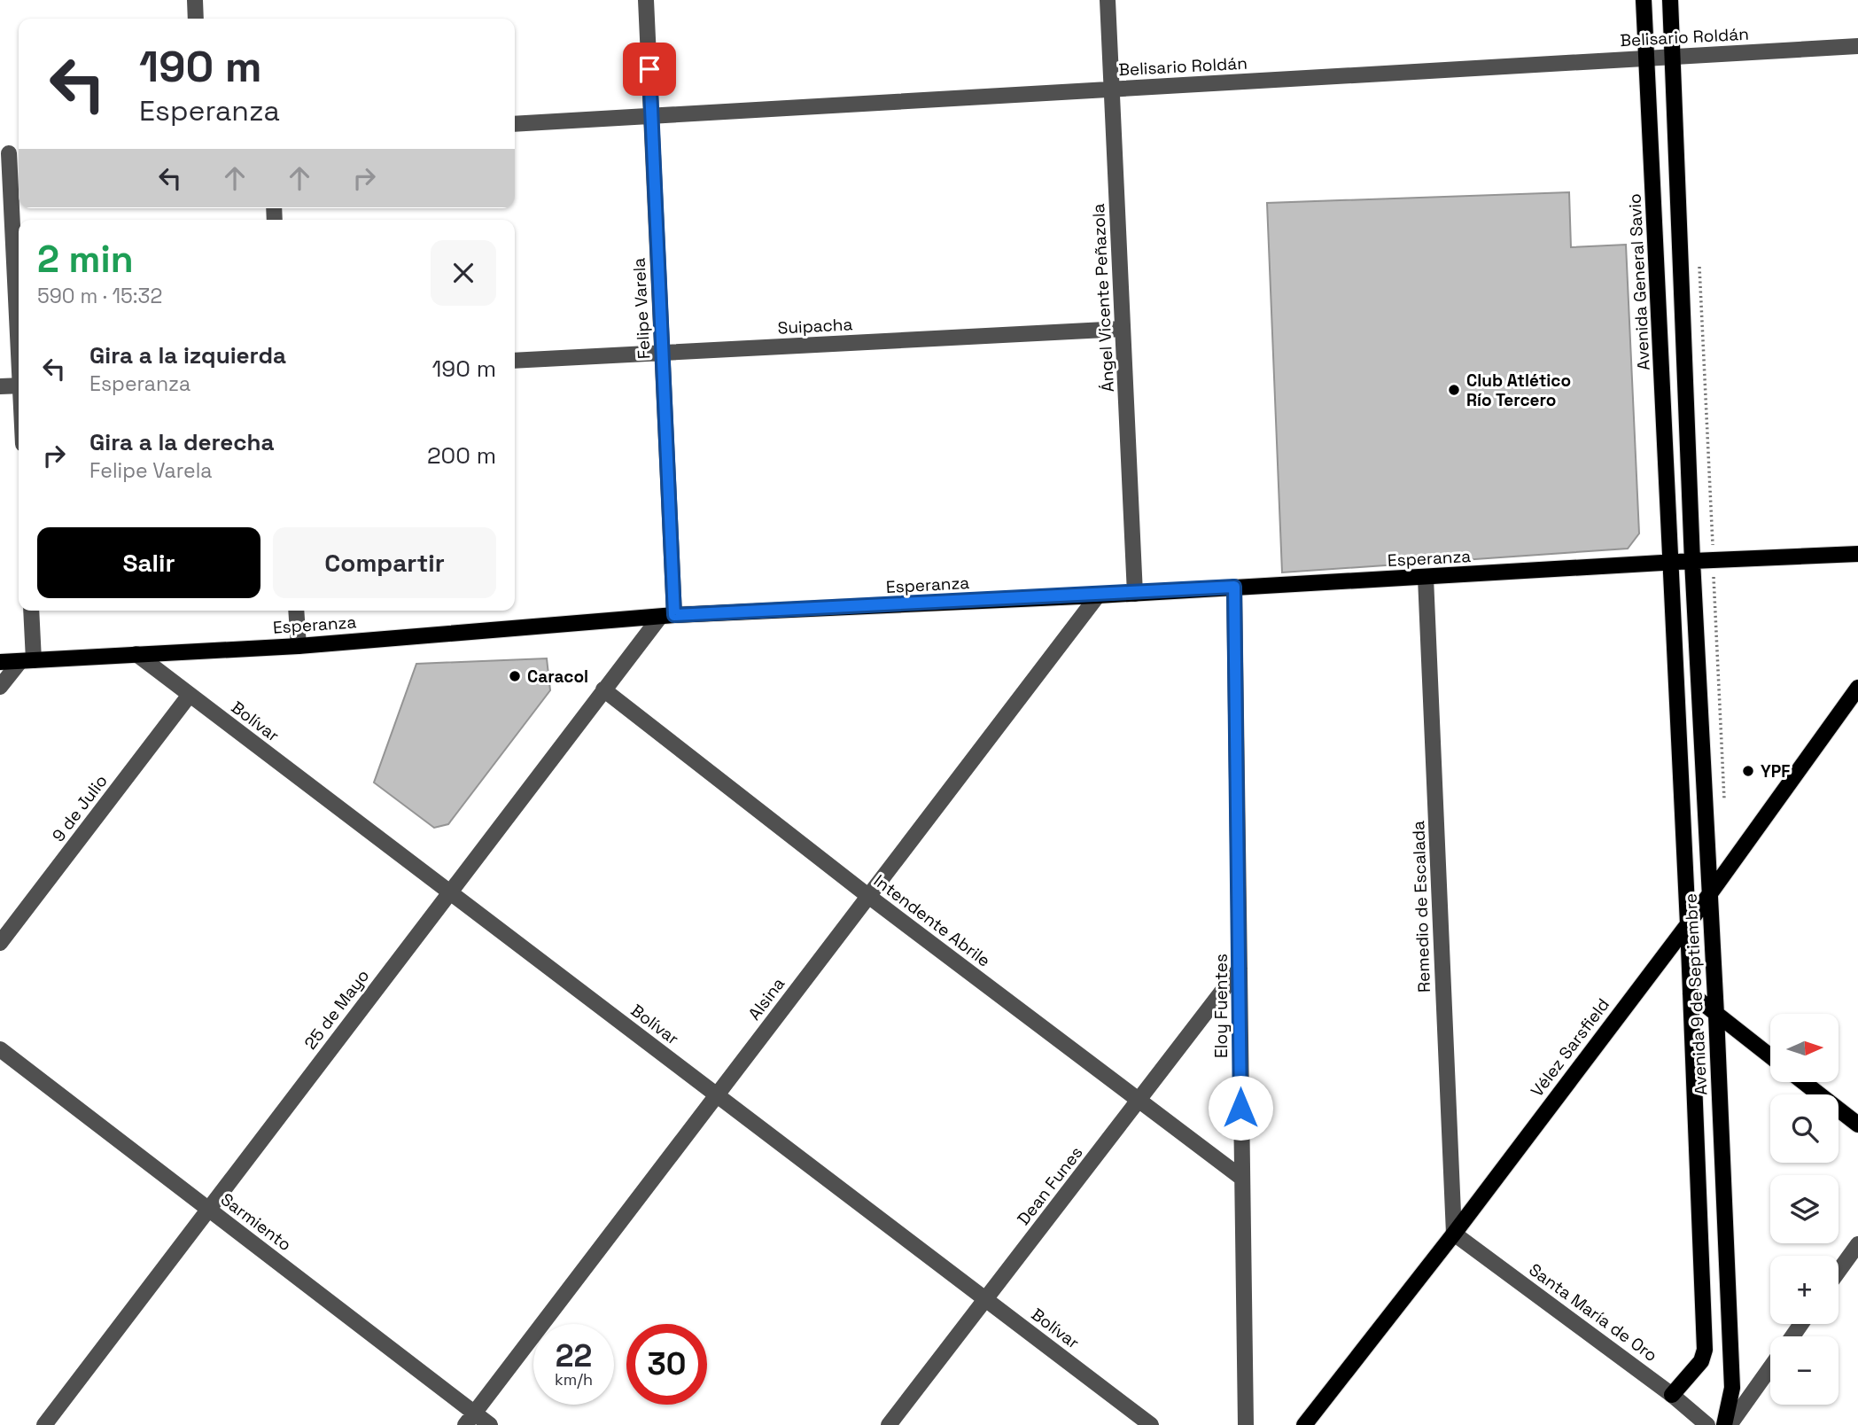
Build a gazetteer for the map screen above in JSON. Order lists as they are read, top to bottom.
{
  "streets": {
    "main road": [
      "Avenida General Savio",
      "Esperanza",
      "Avenida 9 de Septiembre",
      "Vélez Sarsfield"
    ],
    "street": [
      "Belisario Roldán",
      "Ángel Vicente Peñazola",
      "Felipe Varela",
      "Suipacha",
      "Bolívar",
      "9 de Julio",
      "Remedio de Escalada",
      "Intendente Abrile",
      "Alsina",
      "Eloy Fuentes",
      "25 de Mayo",
      "Dean Funes",
      "Sarmiento",
      "Santa María de Oro"
    ]
  },
  "crossings": [
    ["Belisario Roldán", "Avenida General Savio"],
    ["Belisario Roldán", "Ángel Vicente Peñazola"],
    ["Belisario Roldán", "Felipe Varela"],
    ["Avenida General Savio", "Esperanza"],
    ["Avenida General Savio", "Avenida 9 de Septiembre"],
    ["Ángel Vicente Peñazola", "Suipacha"],
    ["Ángel Vicente Peñazola", "Esperanza"],
    ["Felipe Varela", "Suipacha"],
    ["Felipe Varela", "Esperanza"],
    ["Felipe Varela", "25 de Mayo"],
    ["Esperanza", "Bolívar"],
    ["Esperanza", "Remedio de Escalada"],
    ["Esperanza", "Avenida 9 de Septiembre"],
    ["Esperanza", "Alsina"],
    ["Esperanza", "Eloy Fuentes"],
    ["Esperanza", "25 de Mayo"],
    ["Bolívar", "9 de Julio"],
    ["Bolívar", "Alsina"],
    ["Bolívar", "25 de Mayo"],
    ["Bolívar", "Dean Funes"],
    ["Remedio de Escalada", "Vélez Sarsfield"],
    ["Remedio de Escalada", "Santa María de Oro"],
    ["Intendente Abrile", "Alsina"],
    ["Intendente Abrile", "Eloy Fuentes"],
    ["Intendente Abrile", "25 de Mayo"],
    ["Intendente Abrile", "Dean Funes"],
    ["Avenida 9 de Septiembre", "Vélez Sarsfield"],
    ["Avenida 9 de Septiembre", "Santa María de Oro"],
    ["Alsina", "Sarmiento"],
    ["Eloy Fuentes", "Dean Funes"],
    ["25 de Mayo", "Sarmiento"],
    ["Vélez Sarsfield", "Santa María de Oro"]
  ],
  "places": ["Club Atlético Río Tercero", "Caracol", "YPF"],
  "north": "right",
  "page": {
    "turn": ["190 m", "Esperanza"],
    "heading": ["2 min", "590 m · 15:32"],
    "list": [
      {
        "name": "Gira a la izquierda",
        "note": "Esperanza",
        "value": "190 m"
      },
      {
        "name": "Gira a la derecha",
        "note": "Felipe Varela",
        "value": "200 m"
      }
    ],
    "buttons": ["Salir", "Compartir"],
    "map_buttons": ["+", "−"],
    "speed": "22 km/h",
    "limit": "30"
  }
}
